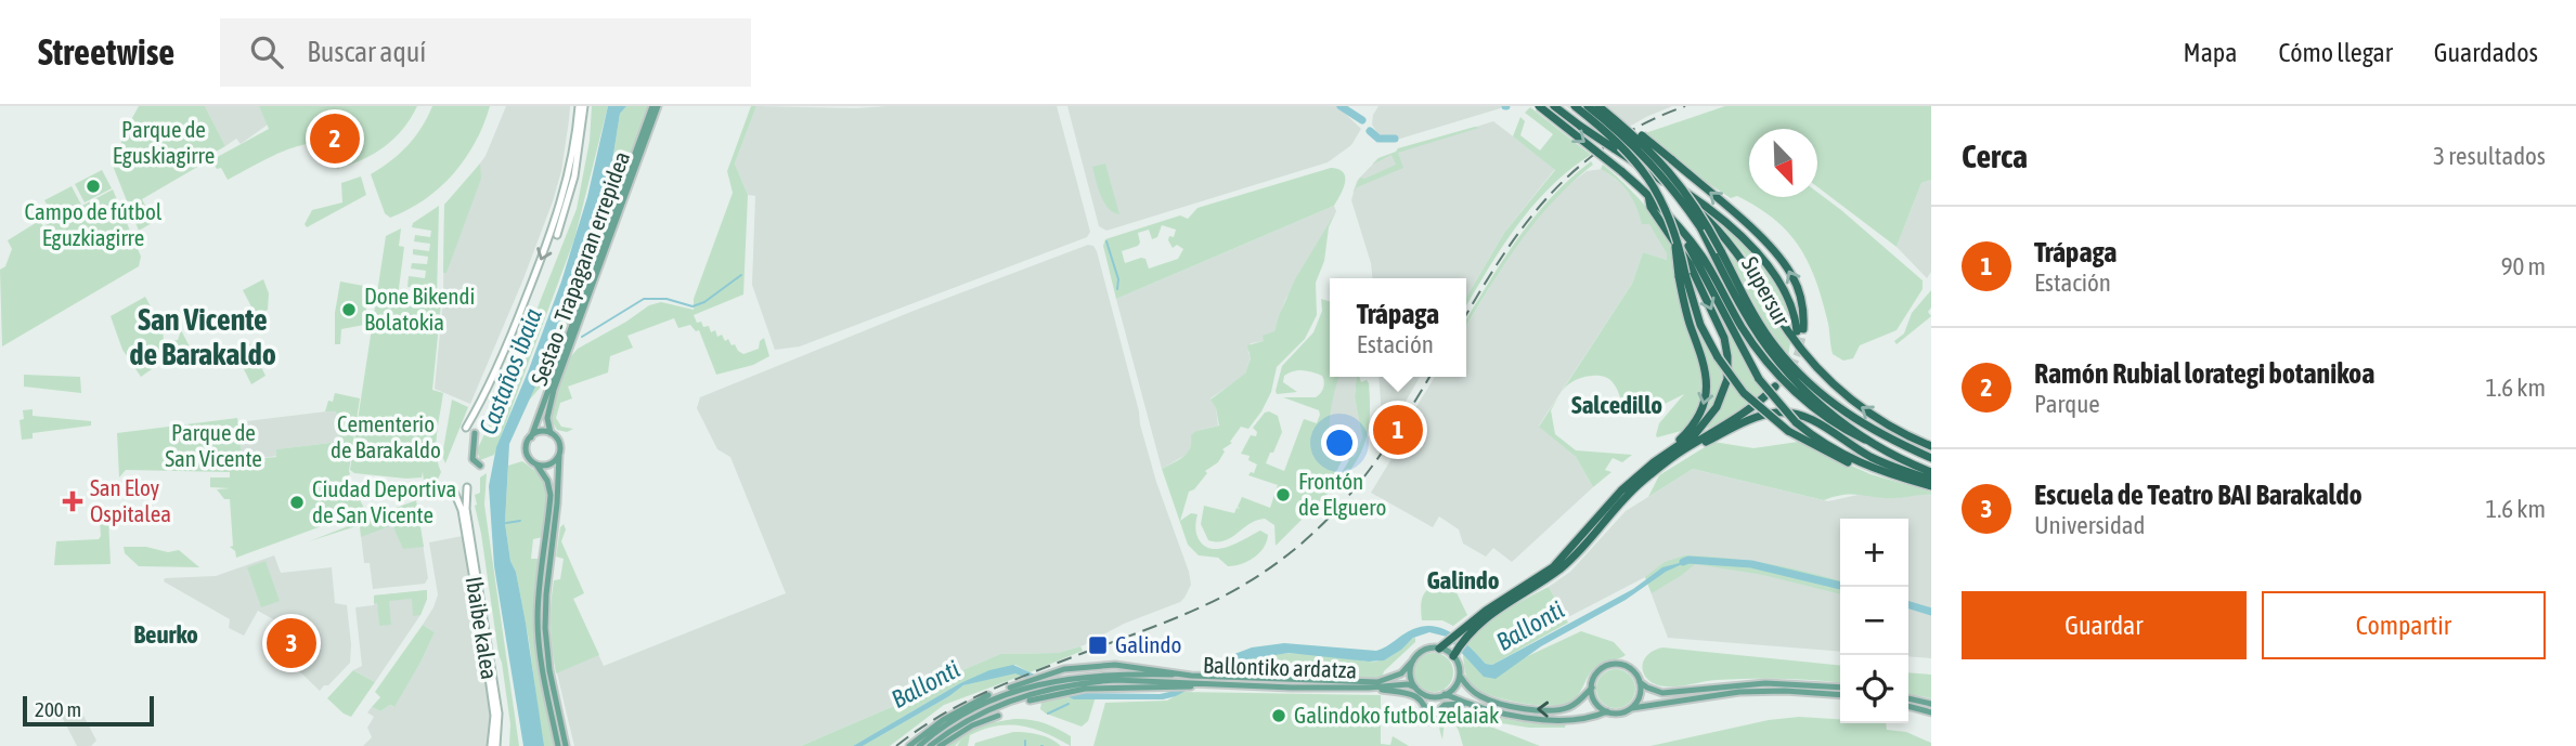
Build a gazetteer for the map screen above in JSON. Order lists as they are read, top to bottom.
{
  "streets": {
    "highway": ["Supersur"],
    "main road": ["Sestao - Trapagaran errepidea", "Ibaibe kalea", "Ballontiko ardatza"]
  },
  "districts": [
    "San Vicente de Barakaldo",
    "Salcedillo",
    "Galindo",
    "Beurko"
  ],
  "water": ["Castaños ibaia", "Ballonti"],
  "parks": ["Parque de Eguskiagirre", "Cementerio de Barakaldo", "Parque de San Vicente"],
  "places": {
    "other": [
      "Campo de fútbol Eguzkiagirre",
      "Done Bikendi Bolatokia",
      "Frontón de Elguero",
      "Ciudad Deportiva de San Vicente",
      "Galindoko futbol zelaiak"
    ],
    "health": ["San Eloy Ospitalea"],
    "transit": ["Galindo"]
  },
  "scale_bar": "200 m",
  "north": "bottom right",
  "page": {
    "header": "Streetwise",
    "search": "Buscar aquí",
    "nav": ["Mapa", "Cómo llegar", "Guardados"],
    "heading": ["Cerca", "3 resultados"],
    "pins": ["2", "1", "3"],
    "list": [
      {
        "mark": "1",
        "name": "Trápaga",
        "note": "Estación",
        "value": "90 m"
      },
      {
        "mark": "2",
        "name": "Ramón Rubial lorategi botanikoa",
        "note": "Parque",
        "value": "1.6 km"
      },
      {
        "mark": "3",
        "name": "Escuela de Teatro BAI Barakaldo",
        "note": "Universidad",
        "value": "1.6 km"
      }
    ],
    "popup": ["Trápaga", "Estación"],
    "map_buttons": ["+", "−"],
    "buttons": ["Guardar", "Compartir"],
    "scale": "200 m"
  }
}
